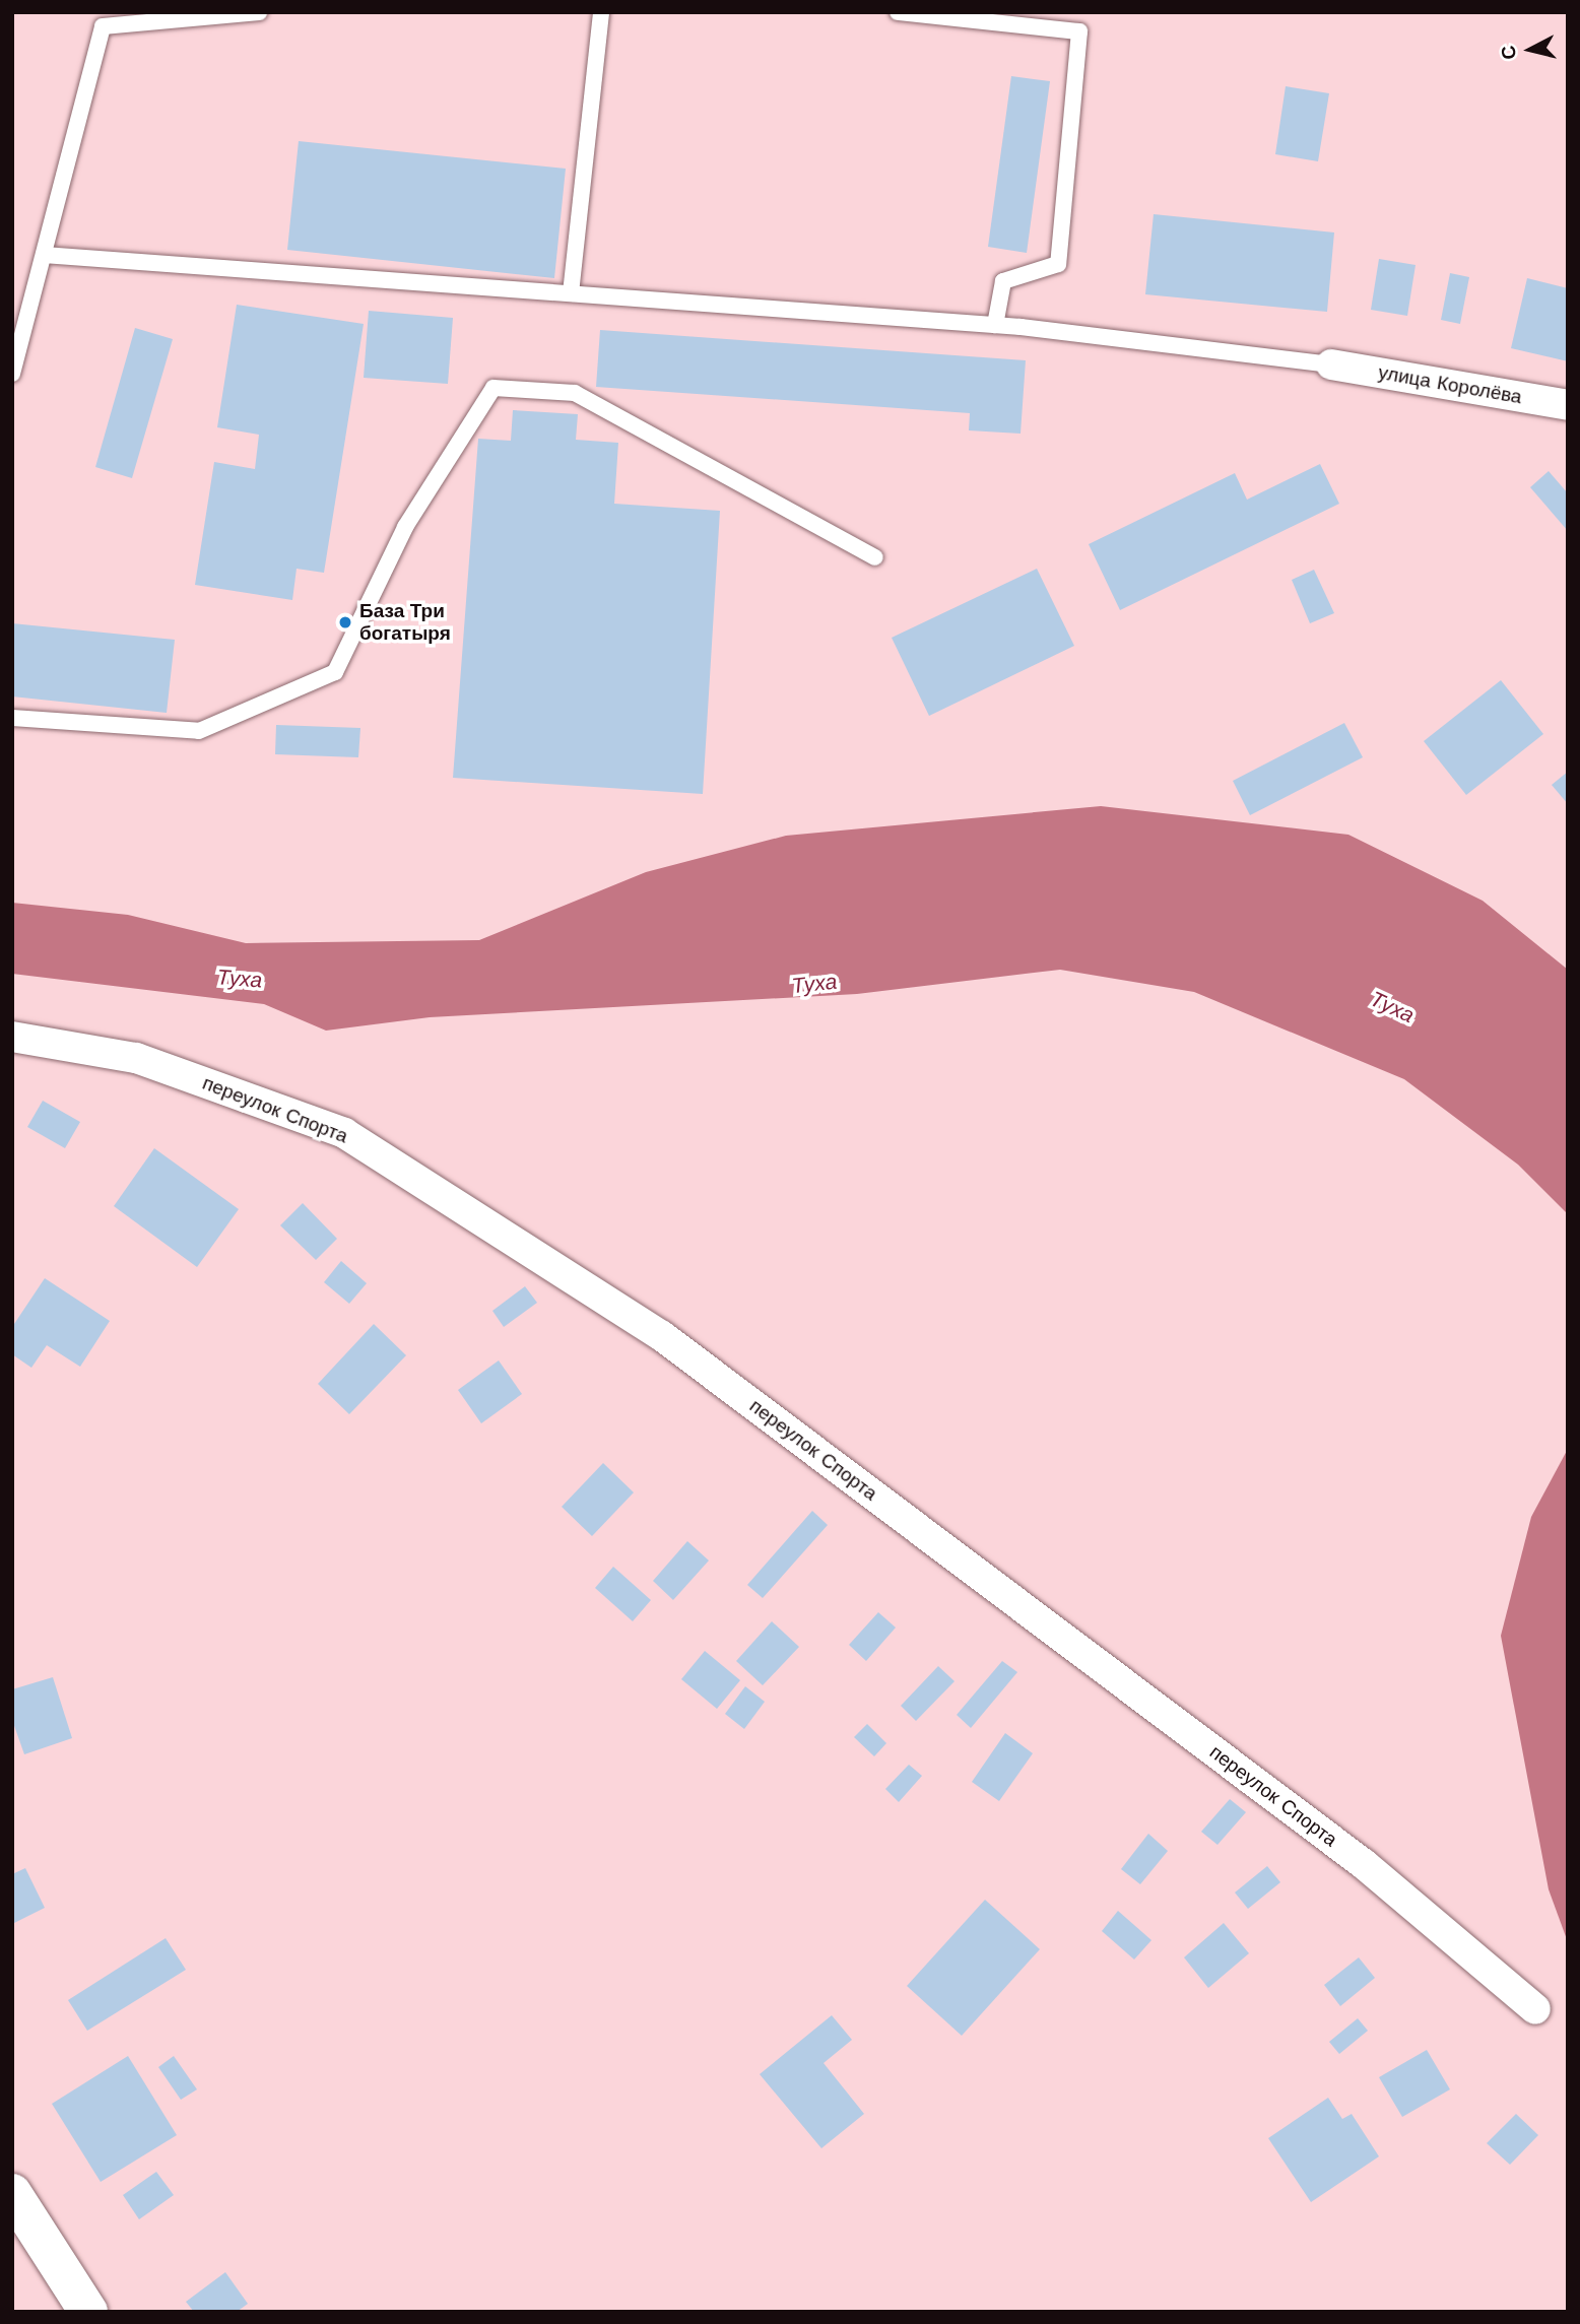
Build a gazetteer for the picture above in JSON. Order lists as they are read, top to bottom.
{
  "streets": {
    "street": ["улица Королёва", "переулок Спорта"]
  },
  "water": ["Туха"],
  "places": ["База Три богатыря"],
  "north": "left"
}
